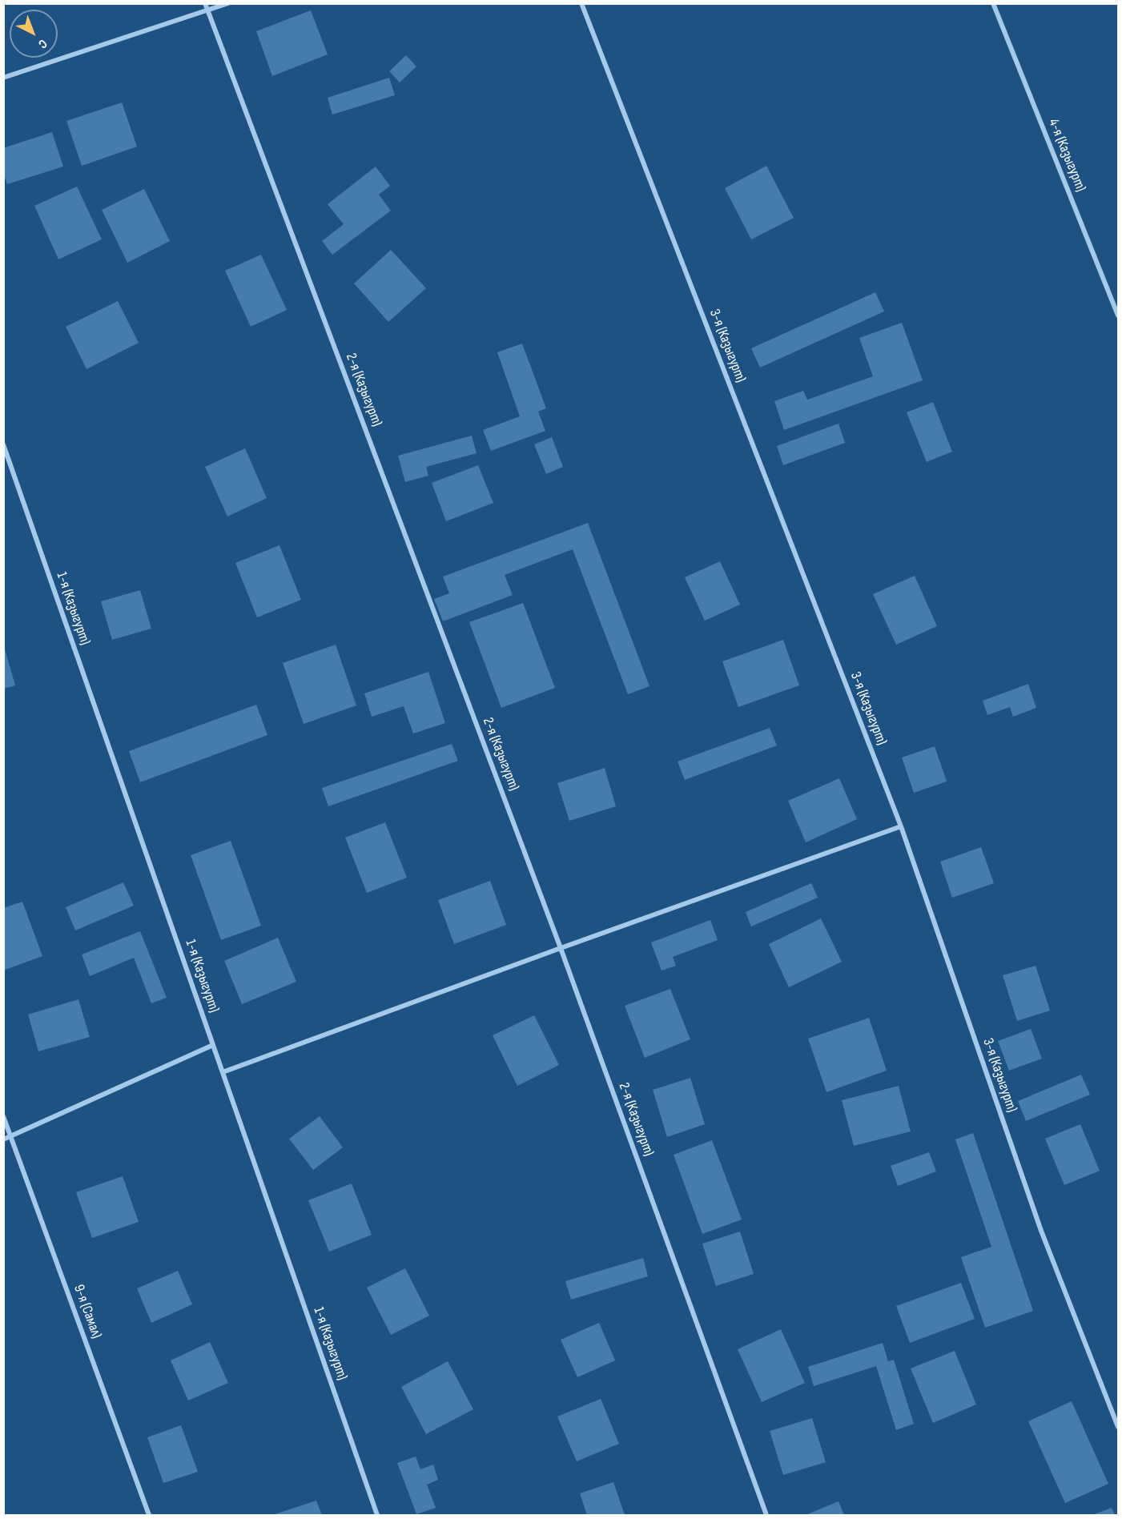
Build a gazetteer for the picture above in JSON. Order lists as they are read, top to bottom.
{
  "streets": {
    "street": [
      "4-я (Казыгурт)",
      "3-я (Казыгурт)",
      "2-я (Казыгурт)",
      "1-я (Казыгурт)",
      "9-я (Самал)"
    ]
  },
  "north": "bottom right"
}
